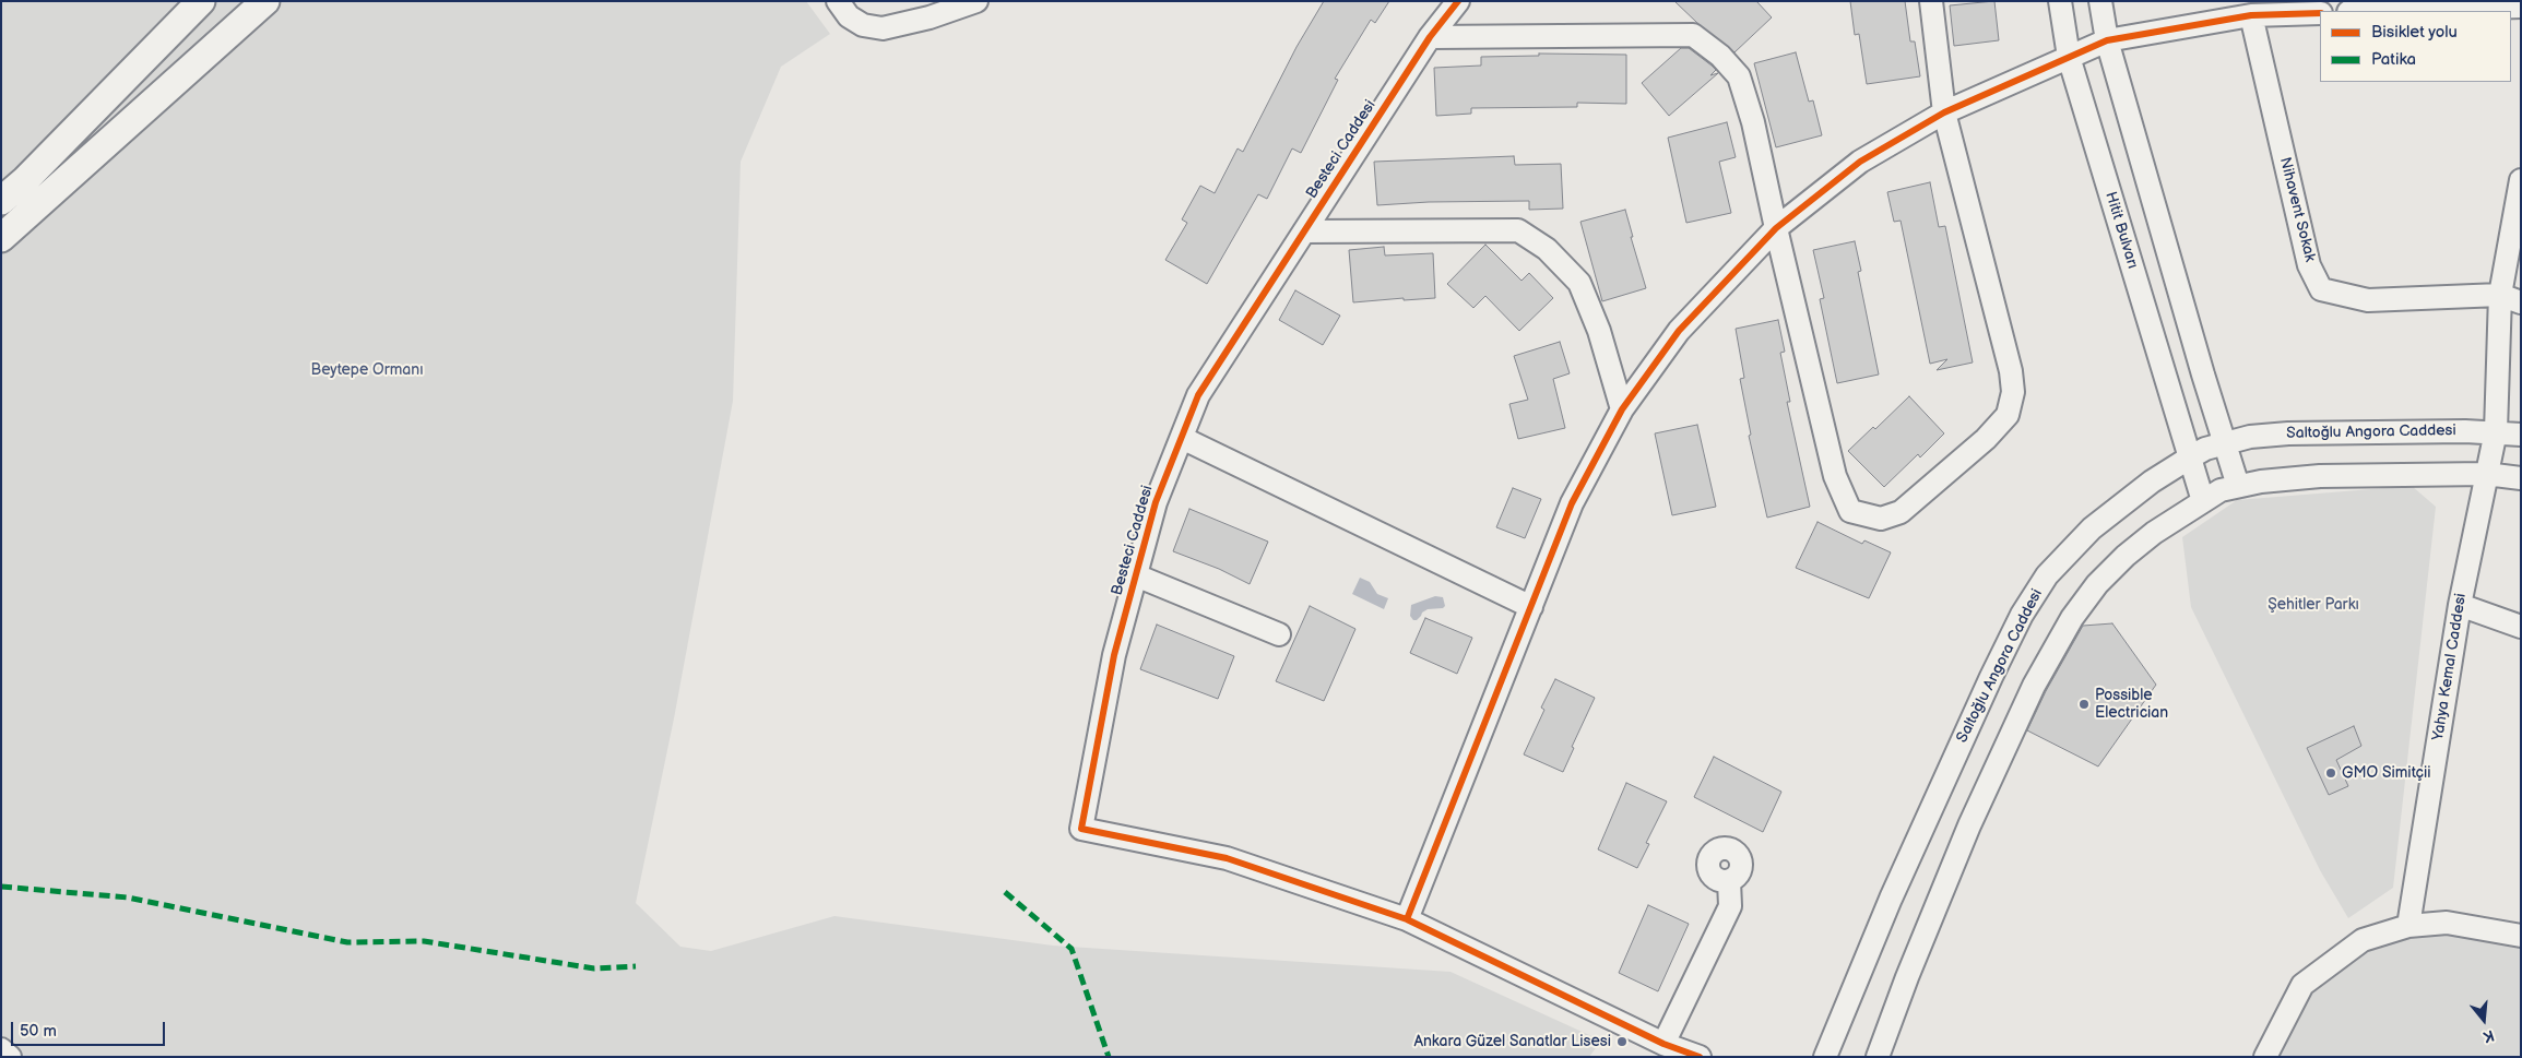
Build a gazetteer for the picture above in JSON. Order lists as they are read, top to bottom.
{
  "streets": {
    "street": [
      "Besteci Caddesi",
      "Nihavent Sokak",
      "Hitit Bulvarı",
      "Saltoğlu Angora Caddesi",
      "Yahya Kemal Caddesi"
    ]
  },
  "crossings": [
    ["Nihavent Sokak", "Yahya Kemal Caddesi"],
    ["Hitit Bulvarı", "Saltoğlu Angora Caddesi"],
    ["Saltoğlu Angora Caddesi", "Yahya Kemal Caddesi"]
  ],
  "parks": ["Beytepe Ormanı", "Şehitler Parkı"],
  "places": ["Possible Electrician", "GMO Simitçii", "Ankara Güzel Sanatlar Lisesi"],
  "legend": ["Bisiklet yolu", "Patika"],
  "scale_bar": "50 m",
  "north": "bottom"
}
